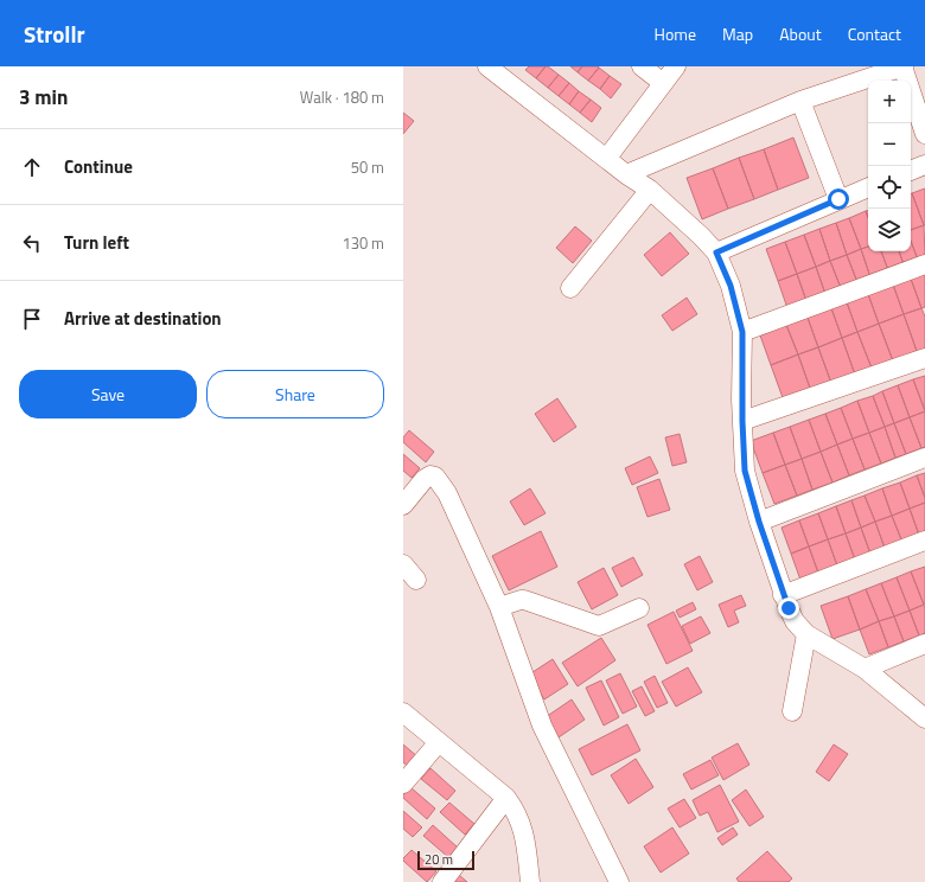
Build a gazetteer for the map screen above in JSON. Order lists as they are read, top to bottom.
{
  "scale_bar": "20 m",
  "page": {
    "header": "Strollr",
    "nav": [
      "Home",
      "Map",
      "About",
      "Contact"
    ],
    "heading": ["3 min", "Walk · 180 m"],
    "map_buttons": ["+", "−"],
    "list": [
      ["Continue", "50 m"],
      ["Turn left", "130 m"],
      "Arrive at destination"
    ],
    "buttons": ["Save", "Share"],
    "scale": "20 m"
  }
}
